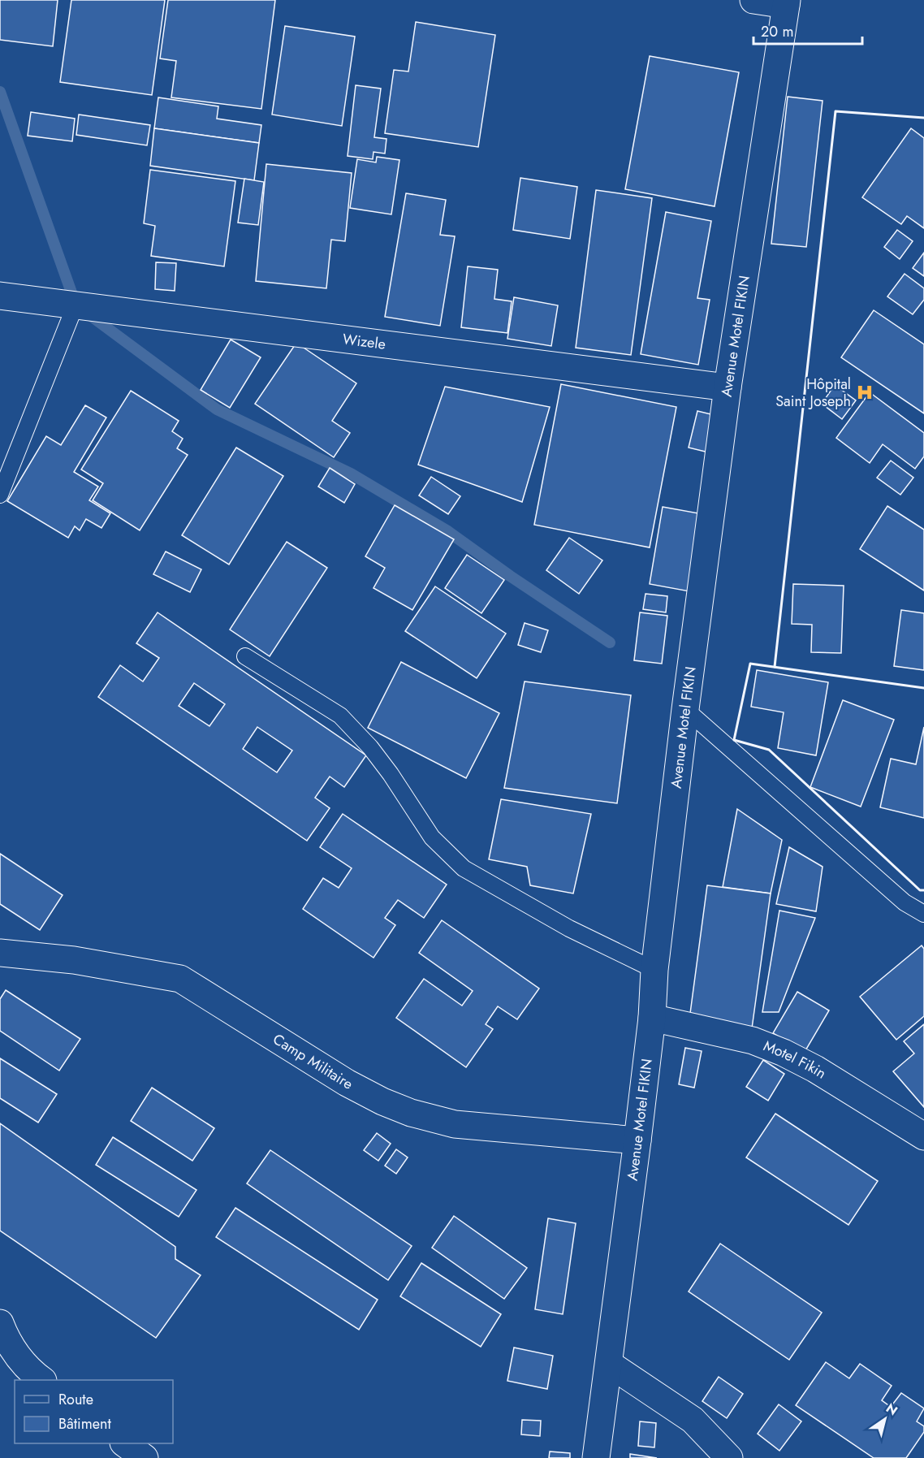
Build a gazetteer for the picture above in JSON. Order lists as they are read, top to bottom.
{
  "streets": {
    "street": [
      "Avenue Motel FIKIN",
      "Wizele",
      "Camp Militaire",
      "Motel Fikin"
    ]
  },
  "crossings": [
    ["Avenue Motel FIKIN", "Wizele"],
    ["Avenue Motel FIKIN", "Camp Militaire"],
    ["Avenue Motel FIKIN", "Motel Fikin"]
  ],
  "places": {
    "hospital": ["Hôpital Saint Joseph"]
  },
  "legend": ["Route", "Bâtiment"],
  "scale_bar": "20 m",
  "north": "top right"
}
